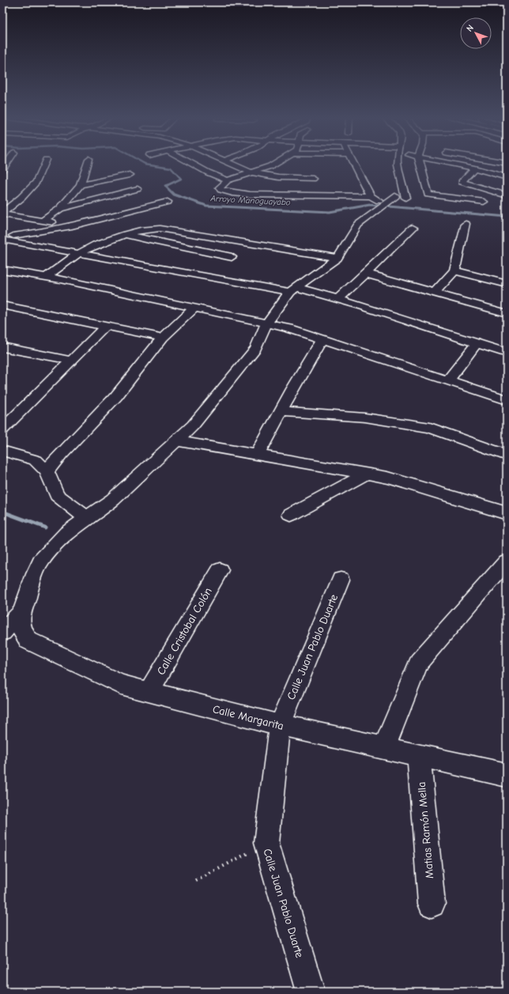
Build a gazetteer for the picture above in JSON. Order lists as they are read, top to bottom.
{
  "streets": {
    "street": [
      "Calle Cristobal Colón",
      "Calle Juan Pablo Duarte",
      "Calle Margarita",
      "Matias Ramón Mella"
    ]
  },
  "crossings": [
    ["Calle Cristobal Colón", "Calle Margarita"],
    ["Calle Juan Pablo Duarte", "Calle Margarita"],
    ["Calle Margarita", "Matias Ramón Mella"]
  ],
  "water": ["Arroyo Manoguayabo"],
  "north": "top left"
}
